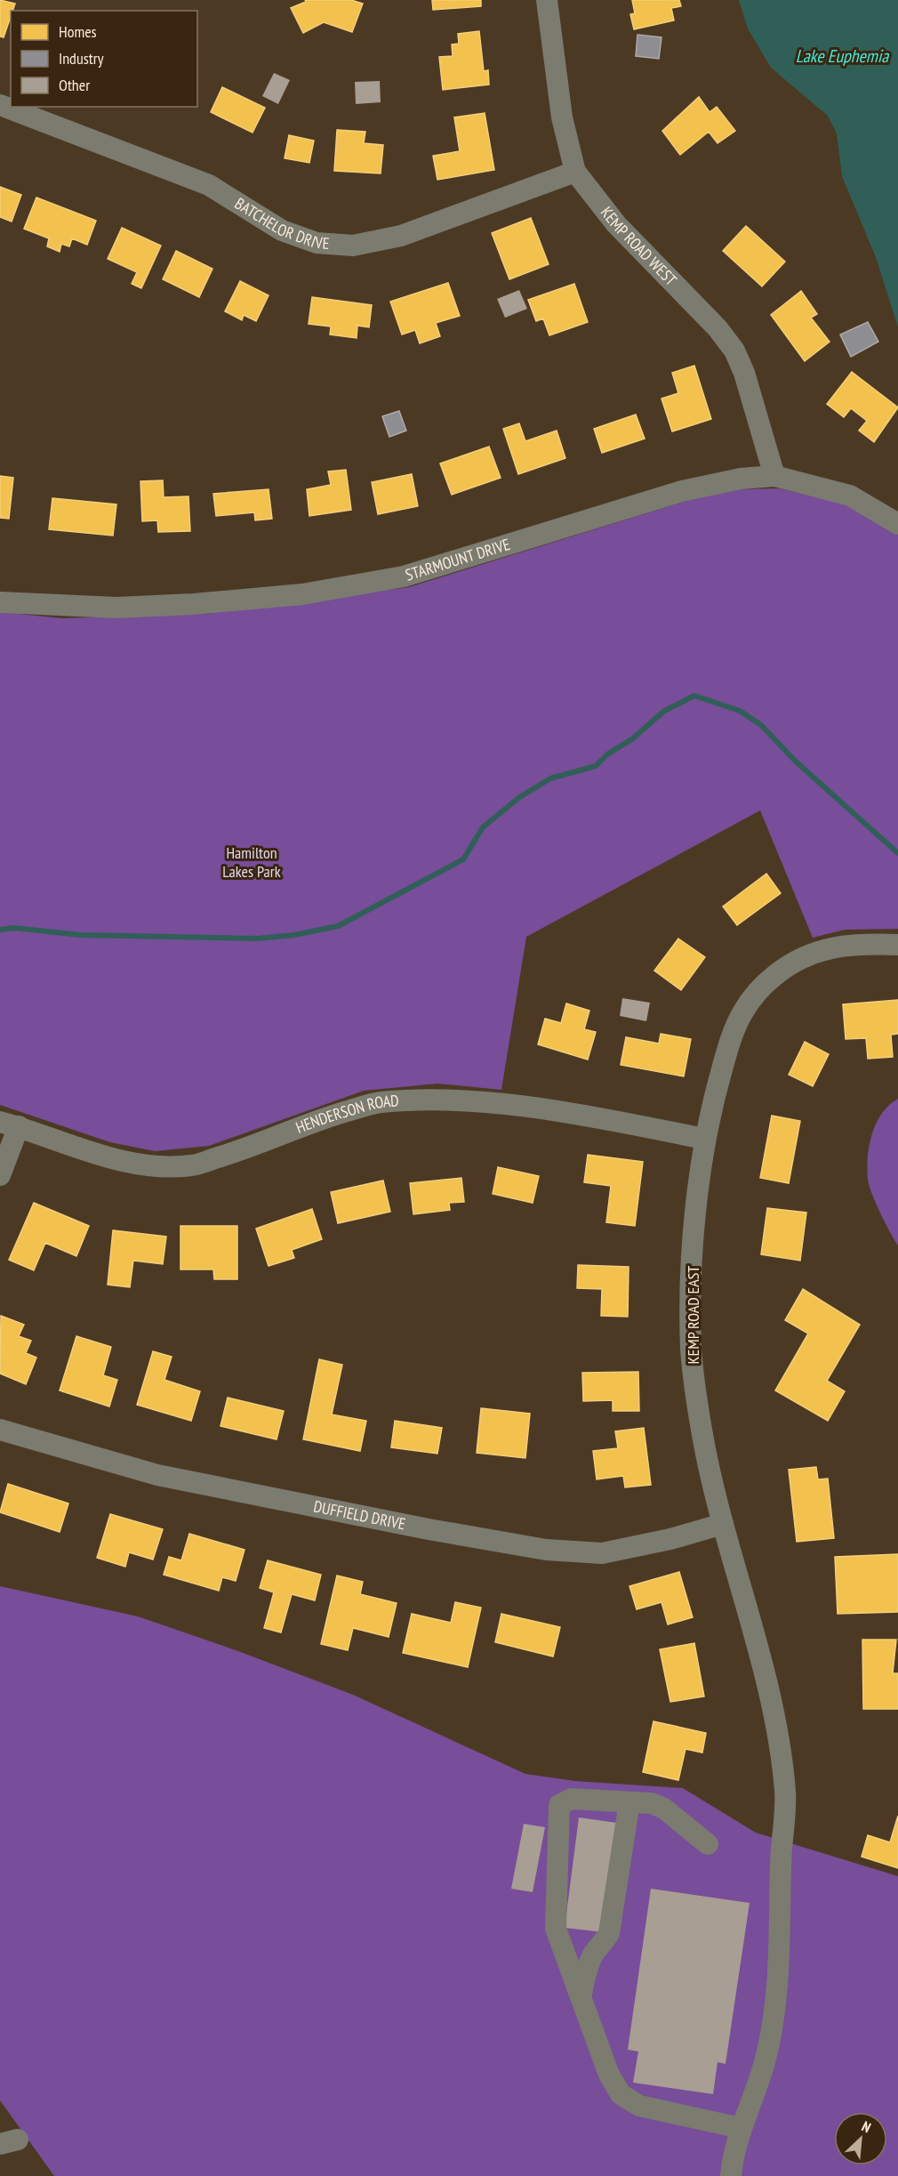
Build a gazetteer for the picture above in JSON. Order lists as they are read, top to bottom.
{
  "streets": {
    "street": [
      "BATCHELOR DRIVE",
      "KEMP ROAD WEST",
      "STARMOUNT DRIVE",
      "HENDERSON ROAD",
      "KEMP ROAD EAST",
      "DUFFIELD DRIVE"
    ]
  },
  "crossings": [
    ["BATCHELOR DRIVE", "KEMP ROAD WEST"],
    ["KEMP ROAD WEST", "STARMOUNT DRIVE"],
    ["HENDERSON ROAD", "KEMP ROAD EAST"],
    ["KEMP ROAD EAST", "DUFFIELD DRIVE"]
  ],
  "water": ["Lake Euphemia"],
  "parks": ["Hamilton Lakes Park"],
  "legend": ["Homes", "Industry", "Other"],
  "north": "top right"
}
